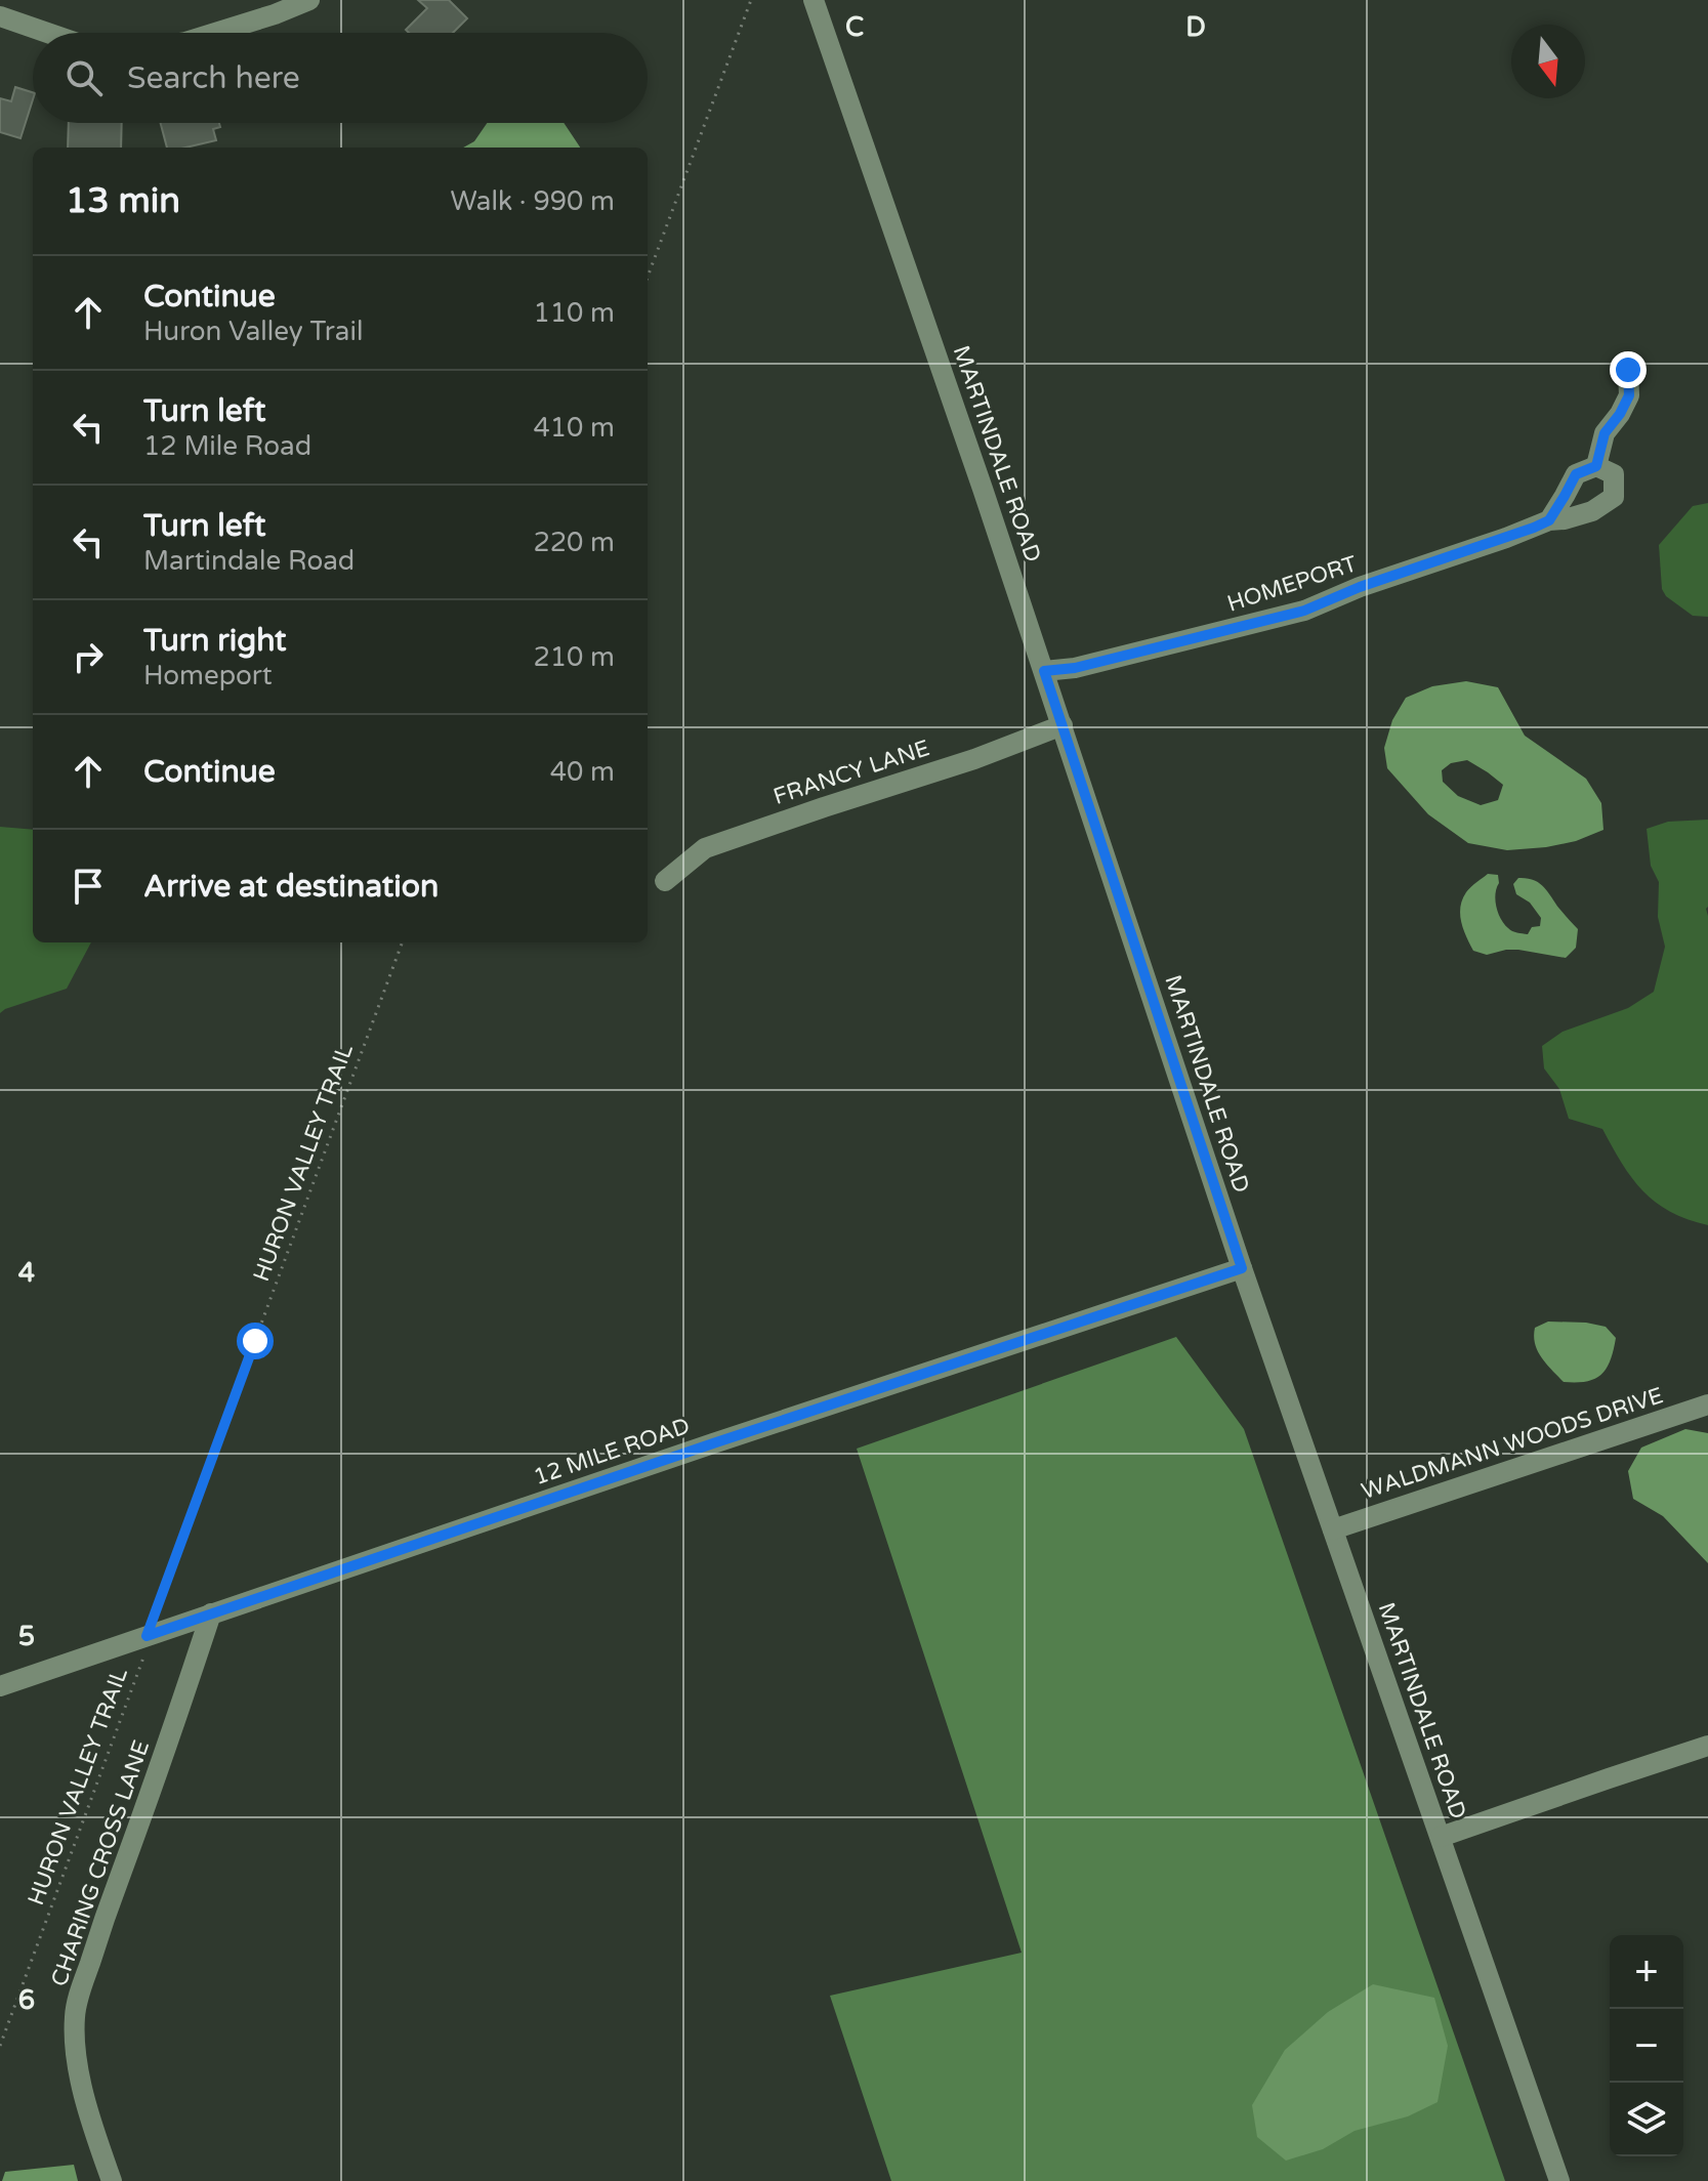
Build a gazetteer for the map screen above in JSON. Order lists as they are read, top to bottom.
{
  "streets": {
    "street": [
      "MARTINDALE ROAD",
      "HOMEPORT",
      "FRANCY LANE",
      "WALDMANN WOODS DRIVE",
      "12 MILE ROAD",
      "CHARING CROSS LANE"
    ],
    "path": ["HURON VALLEY TRAIL"]
  },
  "crossings": [
    ["MARTINDALE ROAD", "HOMEPORT"],
    ["MARTINDALE ROAD", "FRANCY LANE"],
    ["MARTINDALE ROAD", "WALDMANN WOODS DRIVE"],
    ["MARTINDALE ROAD", "12 MILE ROAD"],
    ["HURON VALLEY TRAIL", "12 MILE ROAD"],
    ["12 MILE ROAD", "CHARING CROSS LANE"]
  ],
  "north": "bottom",
  "page": {
    "search": "Search here",
    "heading": ["13 min", "Walk · 990 m"],
    "list": [
      ["Continue", "Huron Valley Trail", "110 m"],
      ["Turn left", "12 Mile Road", "410 m"],
      ["Turn left", "Martindale Road", "220 m"],
      ["Turn right", "Homeport", "210 m"],
      ["Continue", "40 m"],
      "Arrive at destination"
    ],
    "map_buttons": ["+", "−"]
  },
  "grid": {
    "columns": ["C", "D"],
    "rows": ["4", "5", "6"]
  }
}
